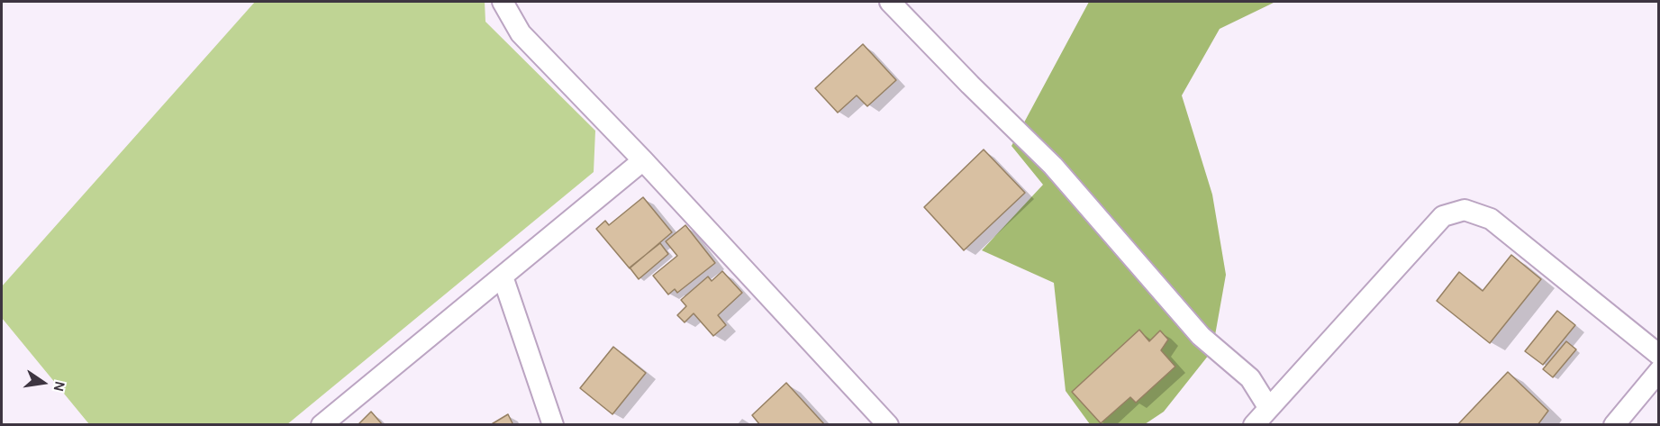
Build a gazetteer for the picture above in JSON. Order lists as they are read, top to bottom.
{
  "north": "right"
}
